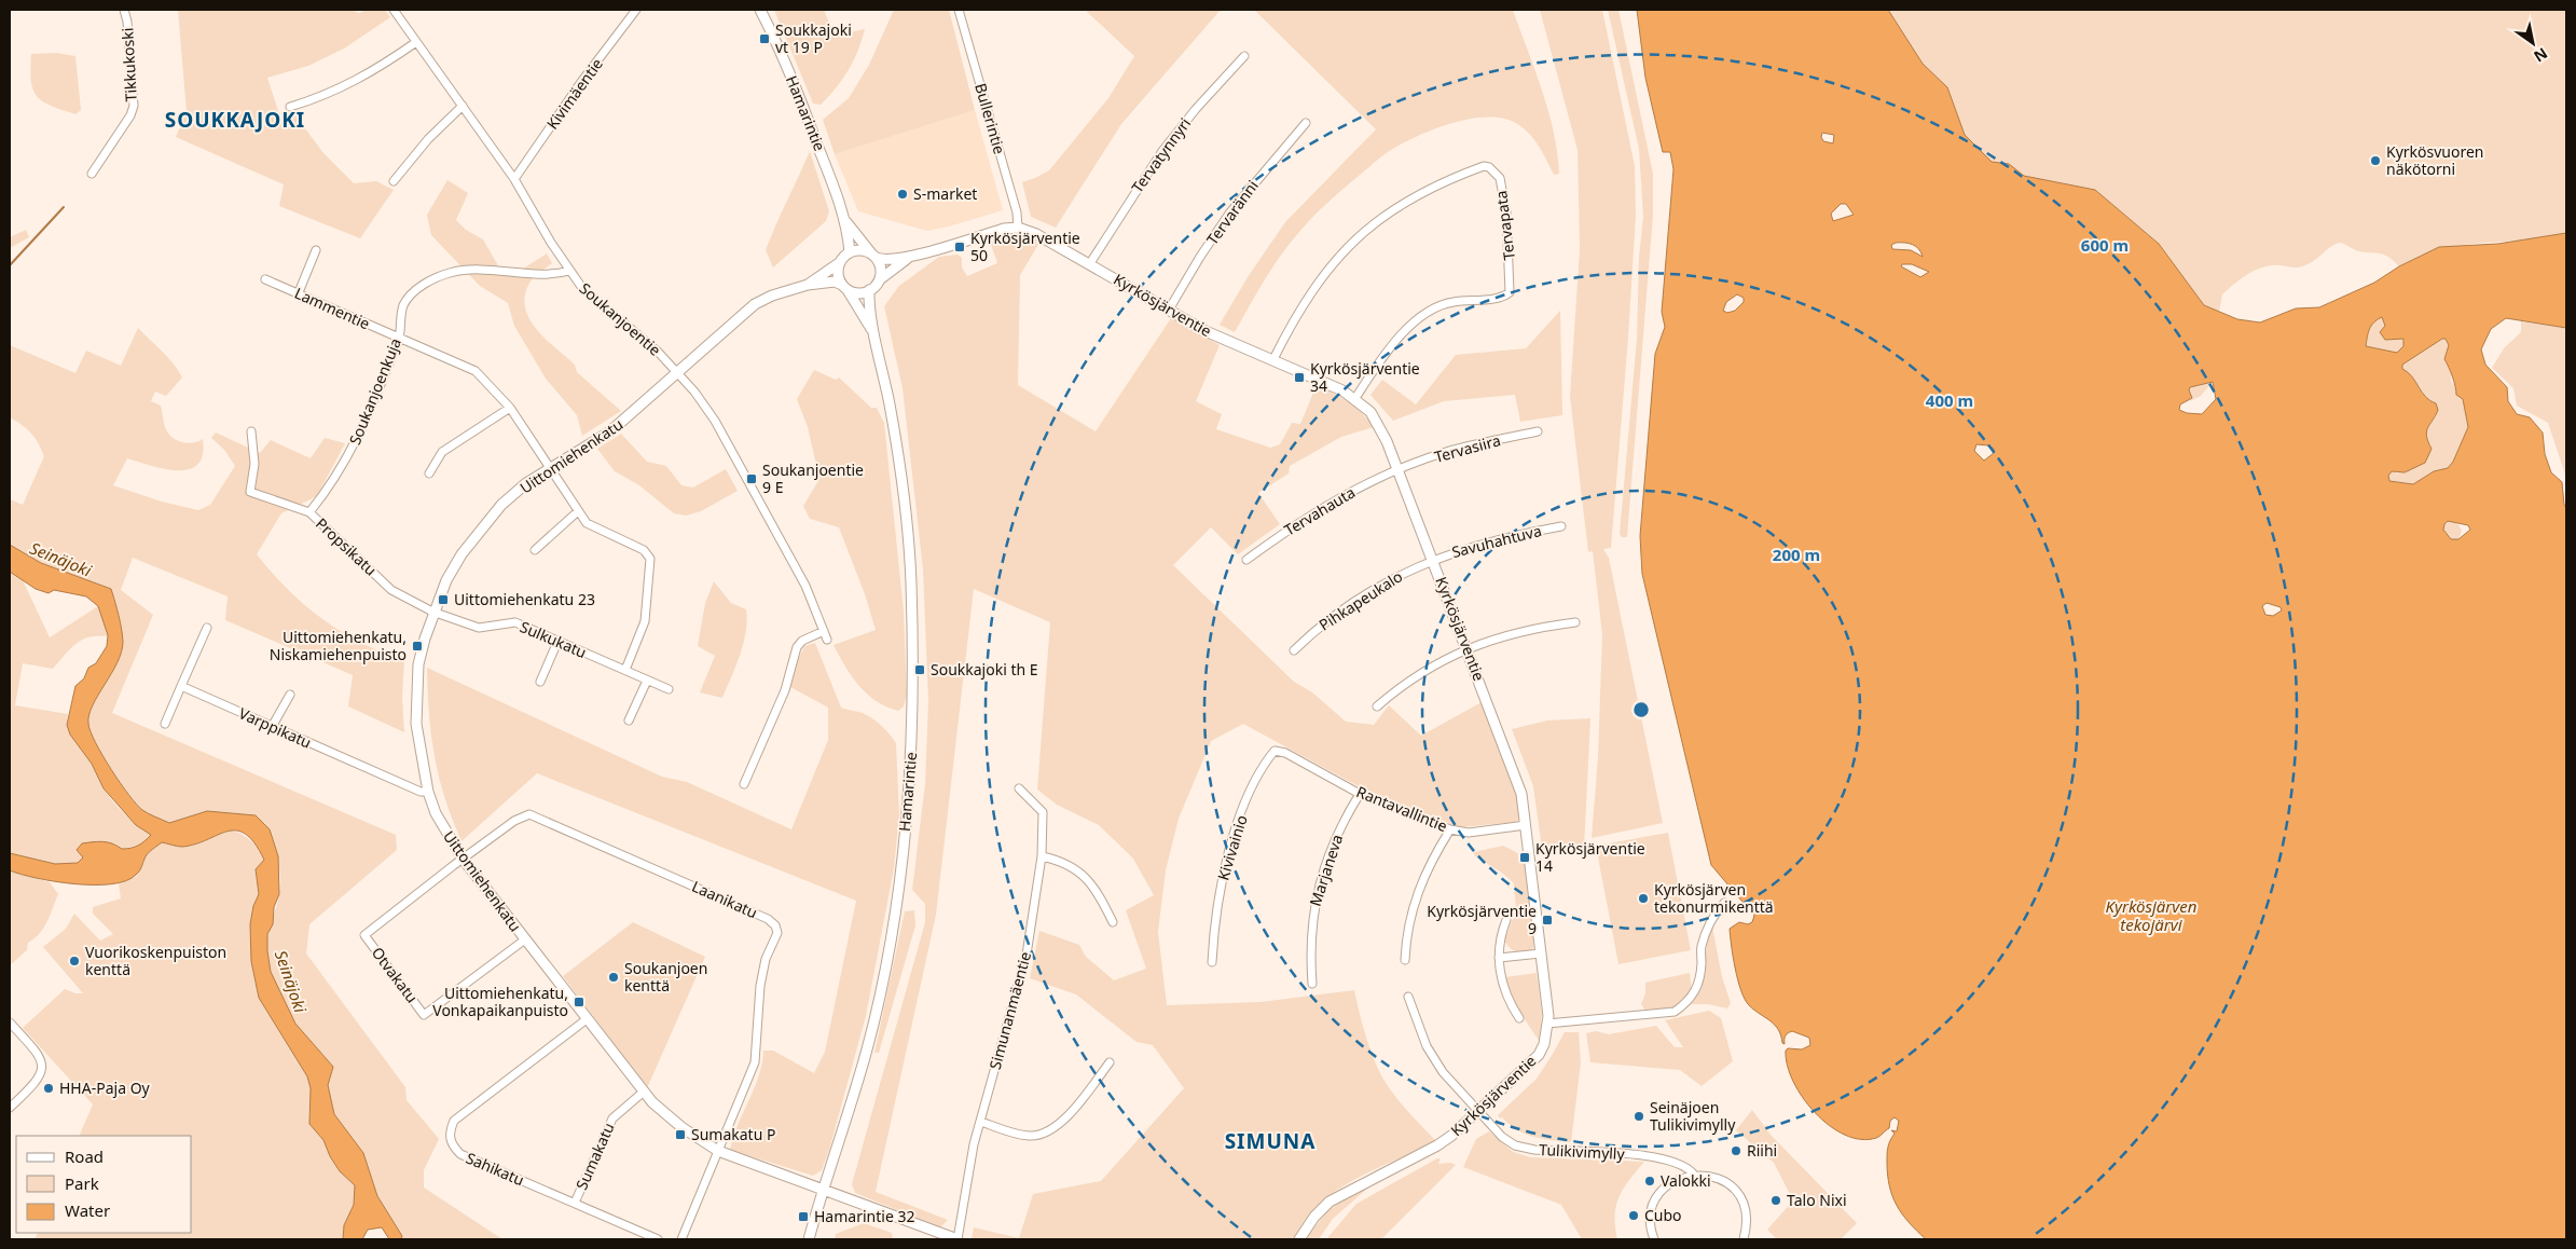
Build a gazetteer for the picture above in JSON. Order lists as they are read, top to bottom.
{
  "streets": {
    "street": [
      "Tikkukoski",
      "Kivimäentie",
      "Hamarintie",
      "Bullerintie",
      "Tervatynnyri",
      "Tervaränni",
      "Tervapata",
      "Kyrkösjärventie",
      "Lammentie",
      "Soukanjoentie",
      "Soukanjoenkuja",
      "Tervasiira",
      "Uittomiehenkatu",
      "Tervahauta",
      "Savuhahtuva",
      "Propsikatu",
      "Pihkapeukalo",
      "Sulkukatu",
      "Varppikatu",
      "Rantavallintie",
      "Kivivainio",
      "Marjaneva",
      "Laanikatu",
      "Otvakatu",
      "Simunanmäentie",
      "Tulikivimylly",
      "Sumakatu",
      "Sahikatu"
    ]
  },
  "crossings": [
    ["Kivimäentie", "Soukanjoentie"],
    ["Hamarintie", "Kyrkösjärventie"],
    ["Hamarintie", "Uittomiehenkatu"],
    ["Bullerintie", "Kyrkösjärventie"],
    ["Tervatynnyri", "Kyrkösjärventie"],
    ["Tervaränni", "Kyrkösjärventie"],
    ["Tervapata", "Kyrkösjärventie"],
    ["Kyrkösjärventie", "Tervasiira"],
    ["Kyrkösjärventie", "Uittomiehenkatu"],
    ["Kyrkösjärventie", "Tervahauta"],
    ["Kyrkösjärventie", "Savuhahtuva"],
    ["Kyrkösjärventie", "Pihkapeukalo"],
    ["Kyrkösjärventie", "Rantavallintie"],
    ["Kyrkösjärventie", "Tulikivimylly"],
    ["Lammentie", "Soukanjoenkuja"],
    ["Lammentie", "Uittomiehenkatu"],
    ["Lammentie", "Sulkukatu"],
    ["Soukanjoentie", "Soukanjoenkuja"],
    ["Soukanjoentie", "Uittomiehenkatu"],
    ["Soukanjoenkuja", "Propsikatu"],
    ["Tervasiira", "Tervahauta"],
    ["Uittomiehenkatu", "Propsikatu"],
    ["Uittomiehenkatu", "Sulkukatu"],
    ["Uittomiehenkatu", "Varppikatu"],
    ["Uittomiehenkatu", "Laanikatu"],
    ["Uittomiehenkatu", "Otvakatu"],
    ["Uittomiehenkatu", "Simunanmäentie"],
    ["Uittomiehenkatu", "Sumakatu"],
    ["Uittomiehenkatu", "Sahikatu"],
    ["Savuhahtuva", "Pihkapeukalo"],
    ["Propsikatu", "Sulkukatu"],
    ["Rantavallintie", "Kivivainio"],
    ["Rantavallintie", "Marjaneva"],
    ["Laanikatu", "Otvakatu"],
    ["Sumakatu", "Sahikatu"]
  ],
  "districts": ["SOUKKAJOKI", "SIMUNA"],
  "water": ["Seinäjoki", "Kyrkösjärven tekojärvi"],
  "places": {
    "transit": [
      "Soukkajoki vt 19 P",
      "Kyrkösjärventie 50",
      "Kyrkösjärventie 34",
      "Soukanjoentie 9 E",
      "Uittomiehenkatu 23",
      "Uittomiehenkatu, Niskamiehenpuisto",
      "Soukkajoki th E",
      "Kyrkösjärventie 14",
      "Kyrkösjärventie 9",
      "Uittomiehenkatu, Vonkapaikanpuisto",
      "Sumakatu P",
      "Hamarintie 32"
    ],
    "other": [
      "Kyrkösvuoren näkötorni",
      "S-market",
      "Kyrkösjärven tekonurmikenttä",
      "Vuorikoskenpuiston kenttä",
      "Soukanjoen kenttä",
      "HHA-Paja Oy",
      "Seinäjoen Tulikivimylly",
      "Riihi",
      "Valokki",
      "Talo Nixi",
      "Cubo"
    ]
  },
  "legend": ["Road", "Park", "Water"],
  "north": "bottom right",
  "rings": ["600 m", "400 m", "200 m"]
}
